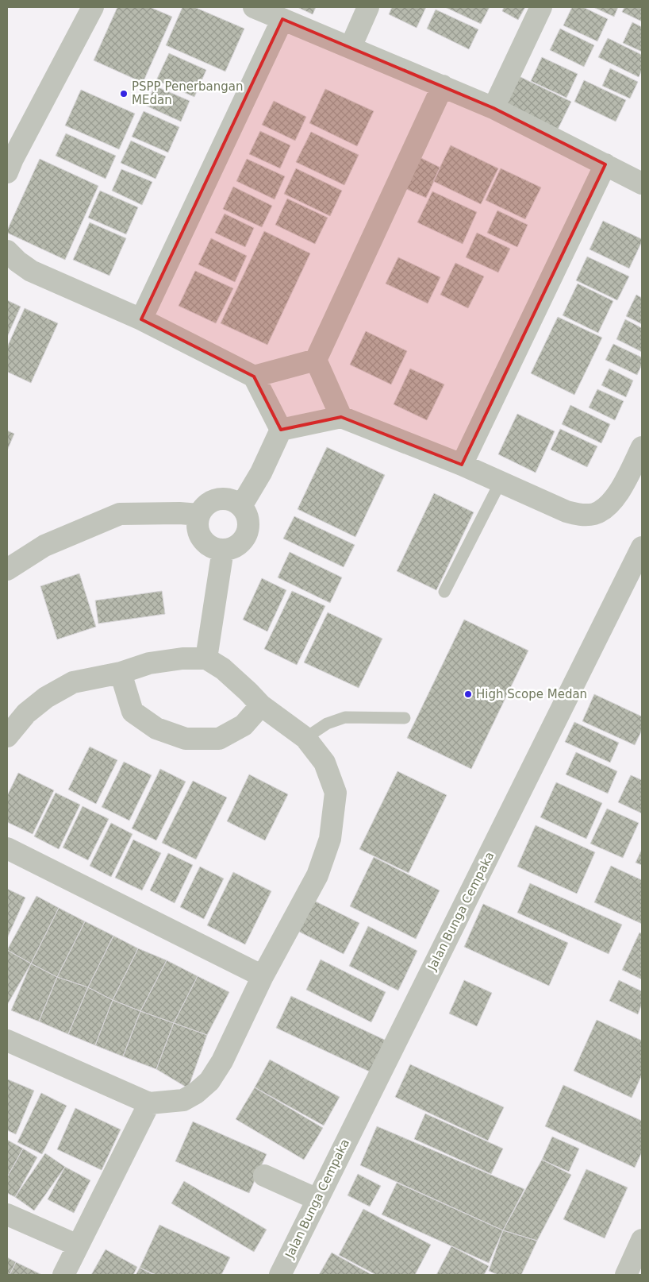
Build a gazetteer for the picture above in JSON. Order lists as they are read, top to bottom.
{
  "streets": {
    "street": ["Jalan Bunga Cempaka"]
  },
  "places": ["PSPP Penerbangan MEdan", "High Scope Medan"]
}
